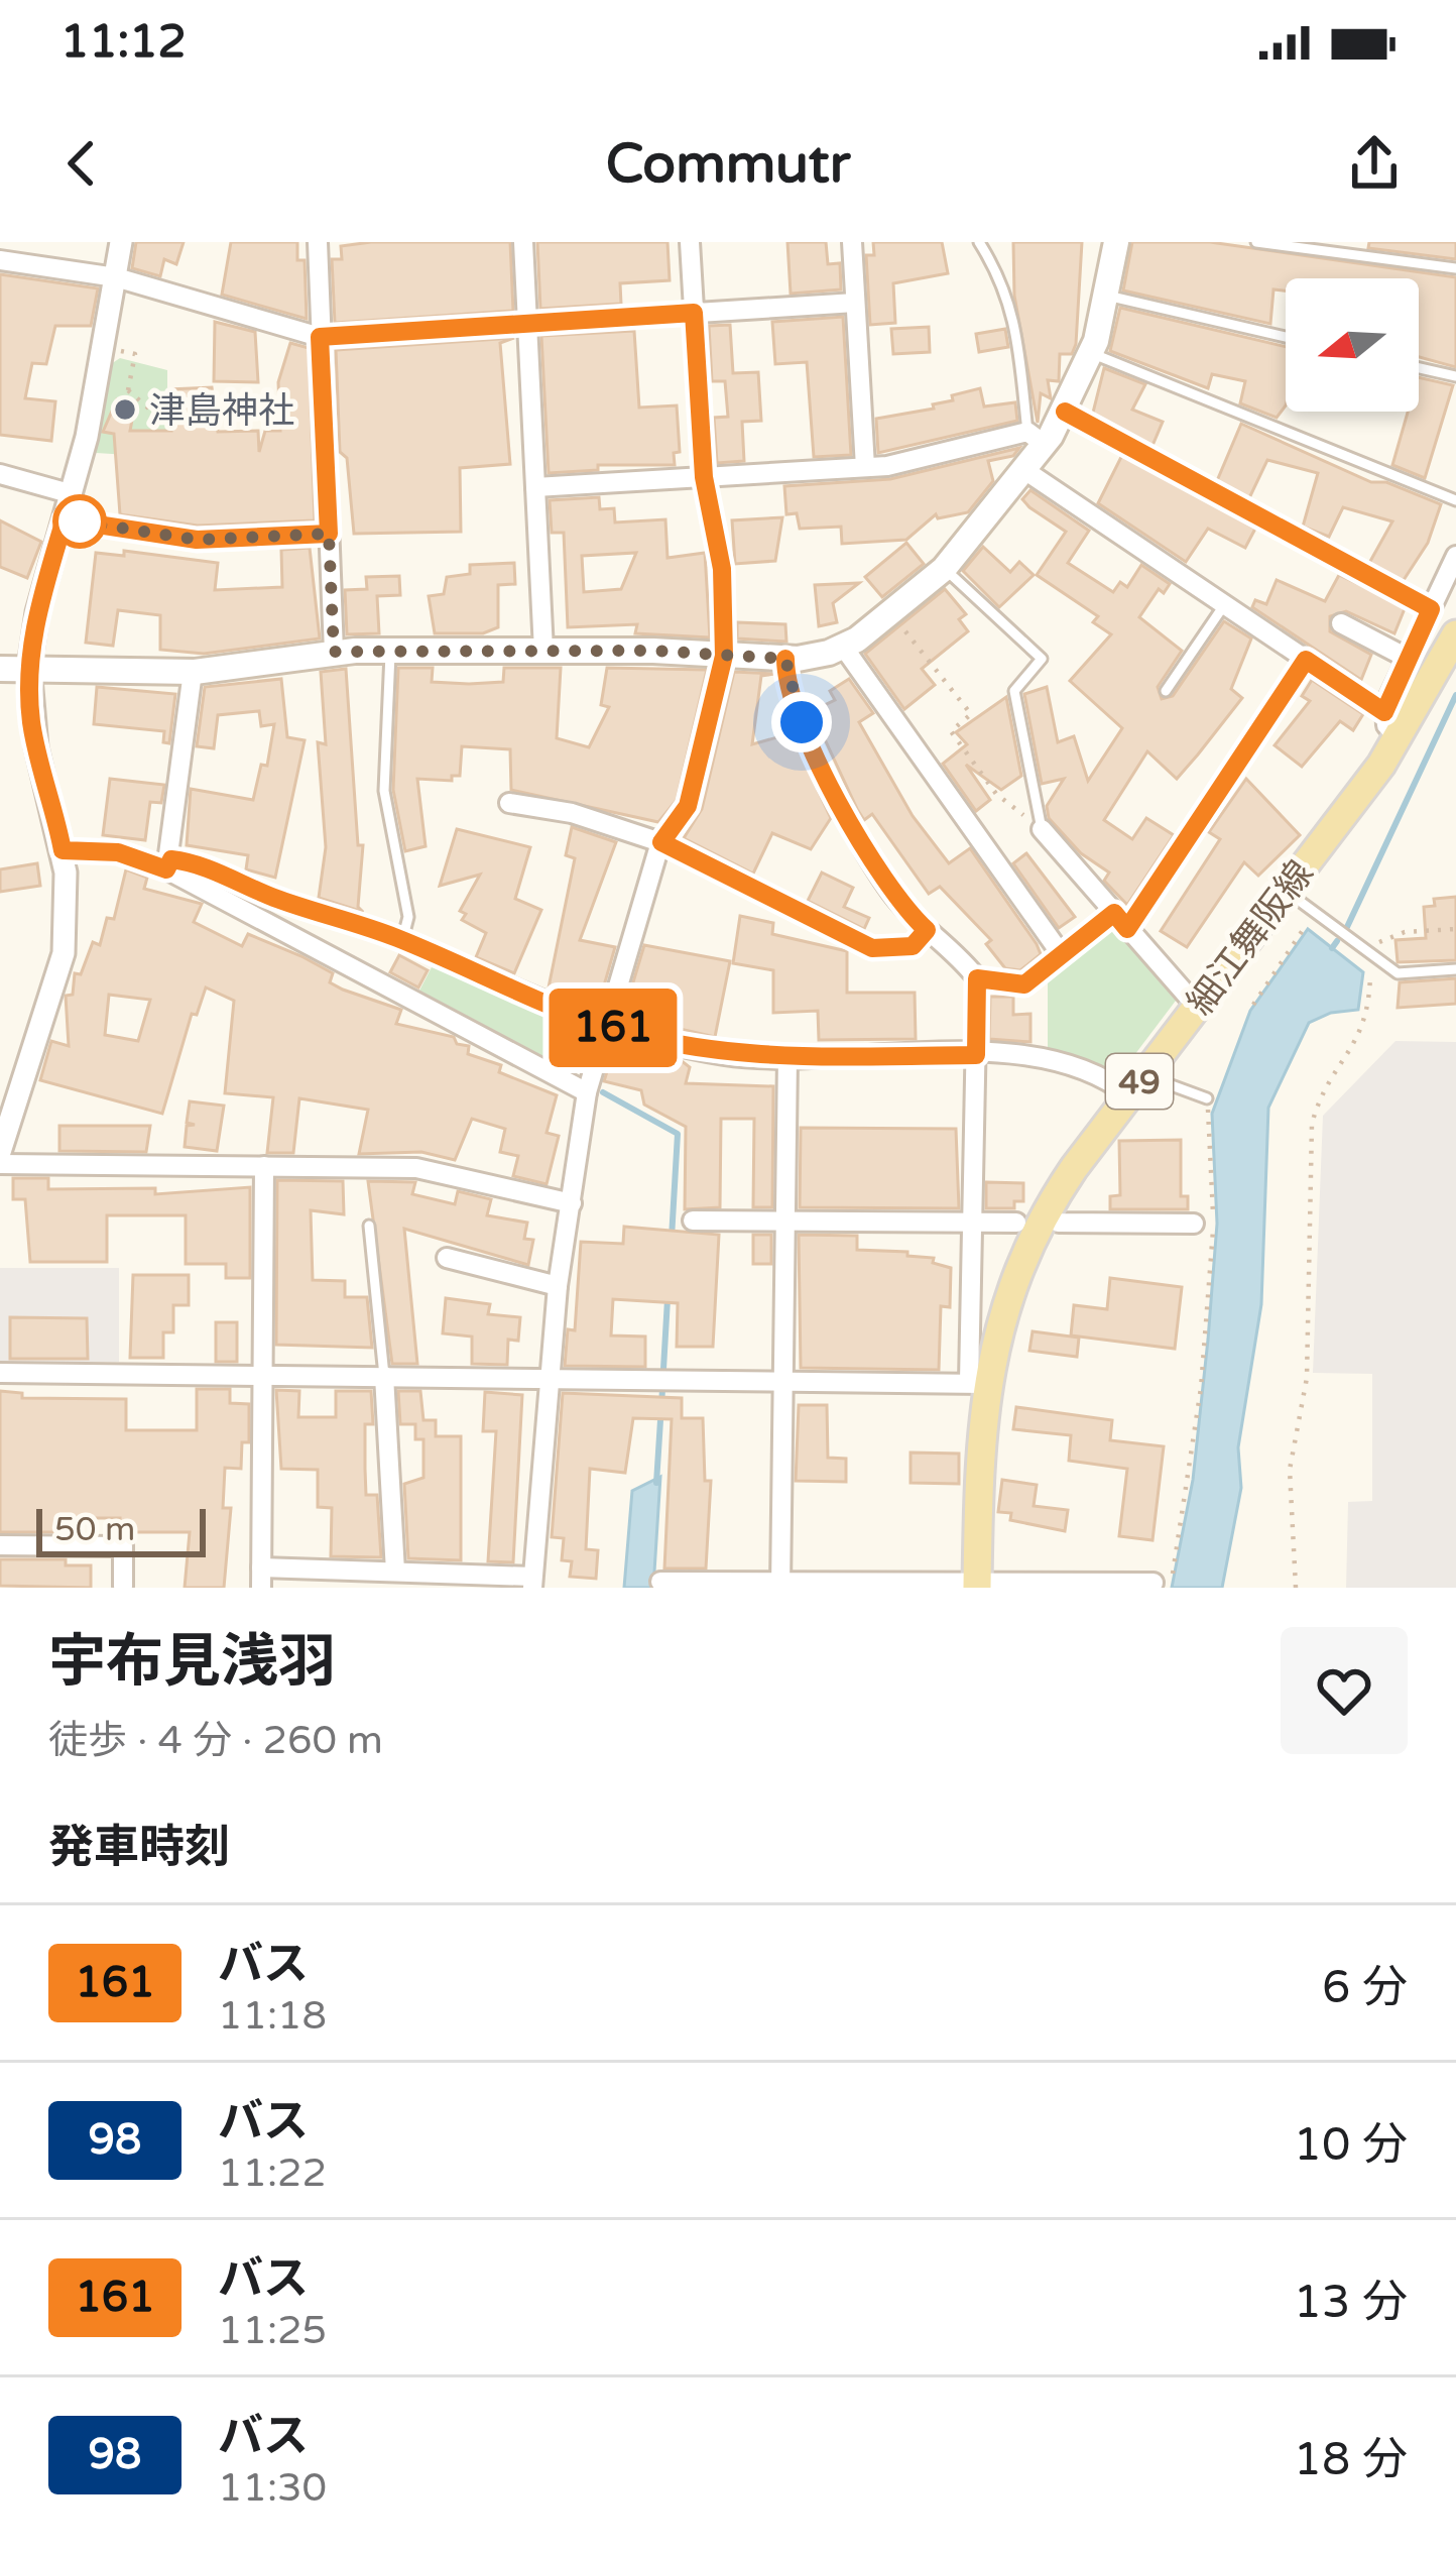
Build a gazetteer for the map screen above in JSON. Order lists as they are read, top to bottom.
{
  "streets": {
    "main road": ["細江舞阪線", "49"]
  },
  "places": ["津島神社"],
  "lines": ["bus line 161"],
  "scale_bar": "50 m",
  "north": "left",
  "page": {
    "status": "11:12",
    "header": "Commutr",
    "on_map": "161",
    "scale": "50 m",
    "heading": [
      ["宇布見浅羽", "徒歩 · 4 分 · 260 m"],
      "発車時刻"
    ],
    "list": [
      {
        "mark": "161",
        "name": "バス",
        "note": "11:18",
        "value": "6 分"
      },
      {
        "mark": "98",
        "name": "バス",
        "note": "11:22",
        "value": "10 分"
      },
      {
        "mark": "161",
        "name": "バス",
        "note": "11:25",
        "value": "13 分"
      },
      {
        "mark": "98",
        "name": "バス",
        "note": "11:30",
        "value": "18 分"
      }
    ]
  }
}
